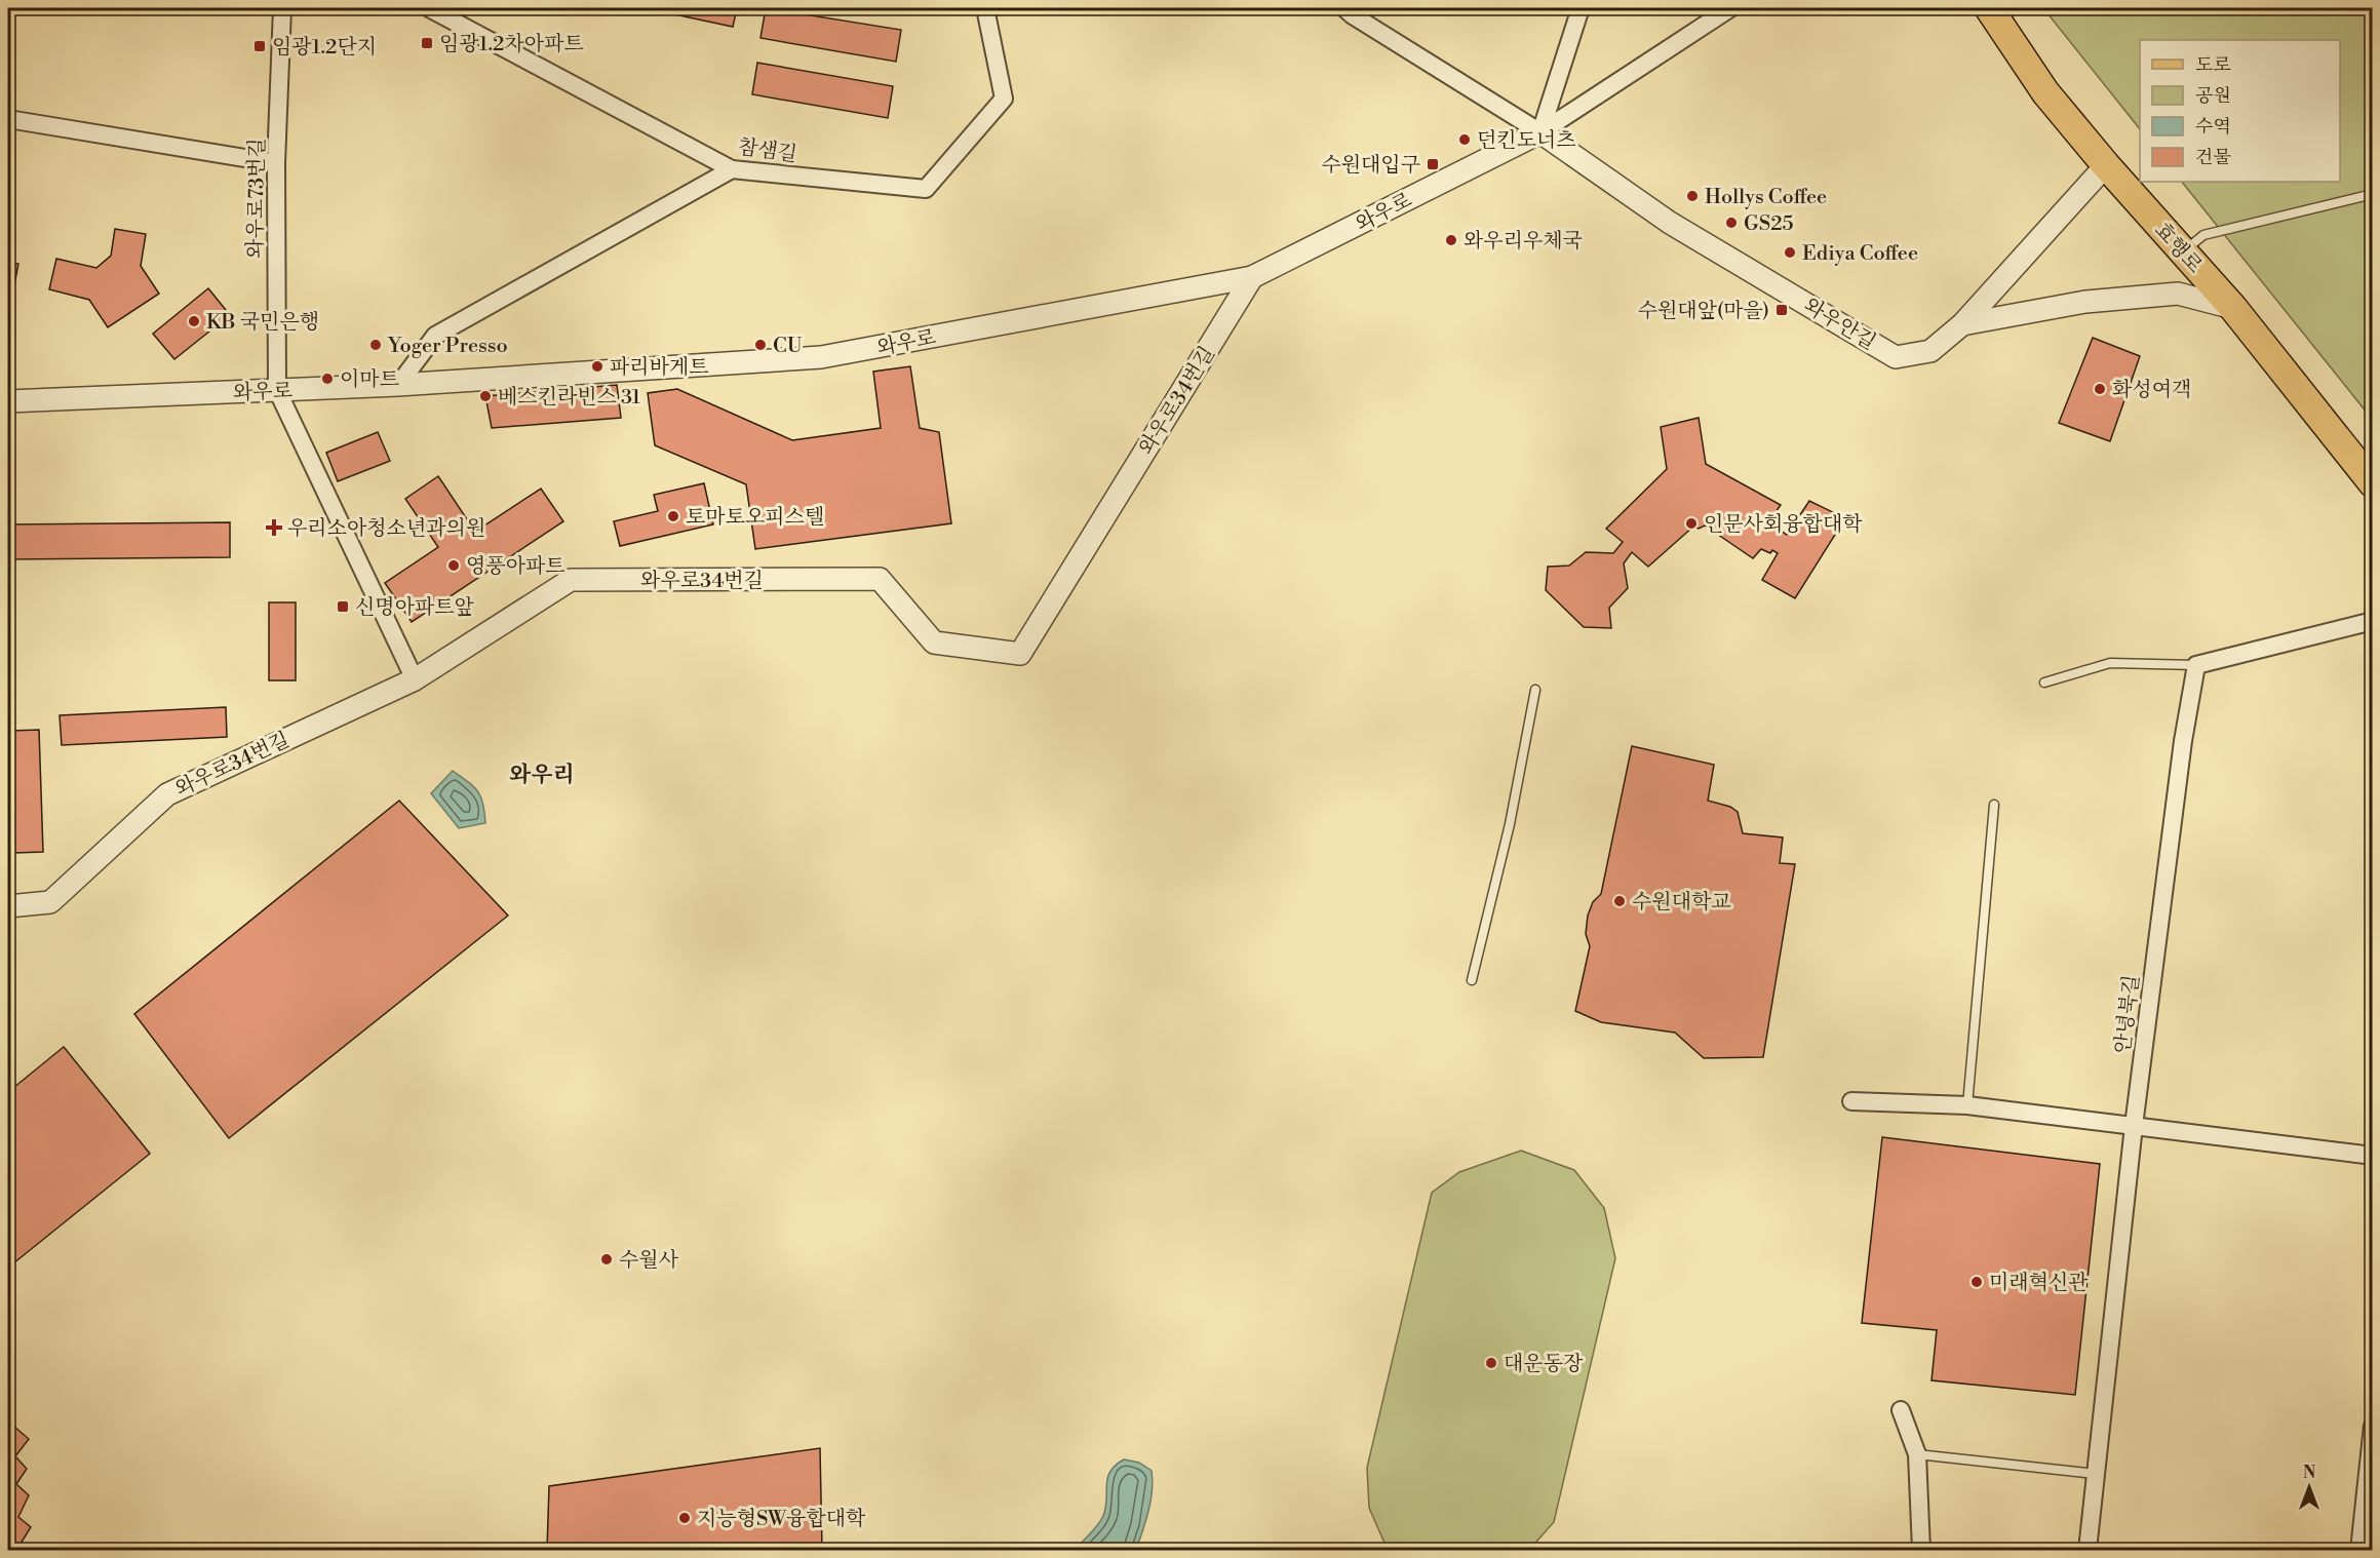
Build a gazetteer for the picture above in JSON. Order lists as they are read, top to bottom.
{
  "streets": {
    "main road": ["효행로"],
    "street": [
      "참샘길",
      "와우로73번길",
      "와우로",
      "와우안길",
      "와우로34번길",
      "안녕북길"
    ]
  },
  "crossings": [
    ["와우로73번길", "와우로"],
    ["와우로", "와우안길"],
    ["와우로", "와우로34번길"],
    ["효행로", "와우안길"]
  ],
  "districts": ["와우리"],
  "places": {
    "transit": [
      "임광1.2차아파트",
      "임광1.2단지",
      "수원대입구",
      "수원대앞(마을)",
      "신명아파트앞"
    ],
    "other": [
      "던킨도너츠",
      "Hollys Coffee",
      "GS25",
      "와우리우체국",
      "Ediya Coffee",
      "KB 국민은행",
      "Yoger Presso",
      "CU",
      "파리바게트",
      "이마트",
      "화성여객",
      "베스킨라빈스 31",
      "토마토오피스텔",
      "인문사회융합대학",
      "영풍아파트",
      "수원대학교",
      "수월사",
      "미래혁신관",
      "대운동장",
      "지능형SW융합대학"
    ],
    "health": ["우리소아청소년과의원"]
  },
  "legend": [
    "도로",
    "공원",
    "수역",
    "건물"
  ],
  "north": "top"
}
